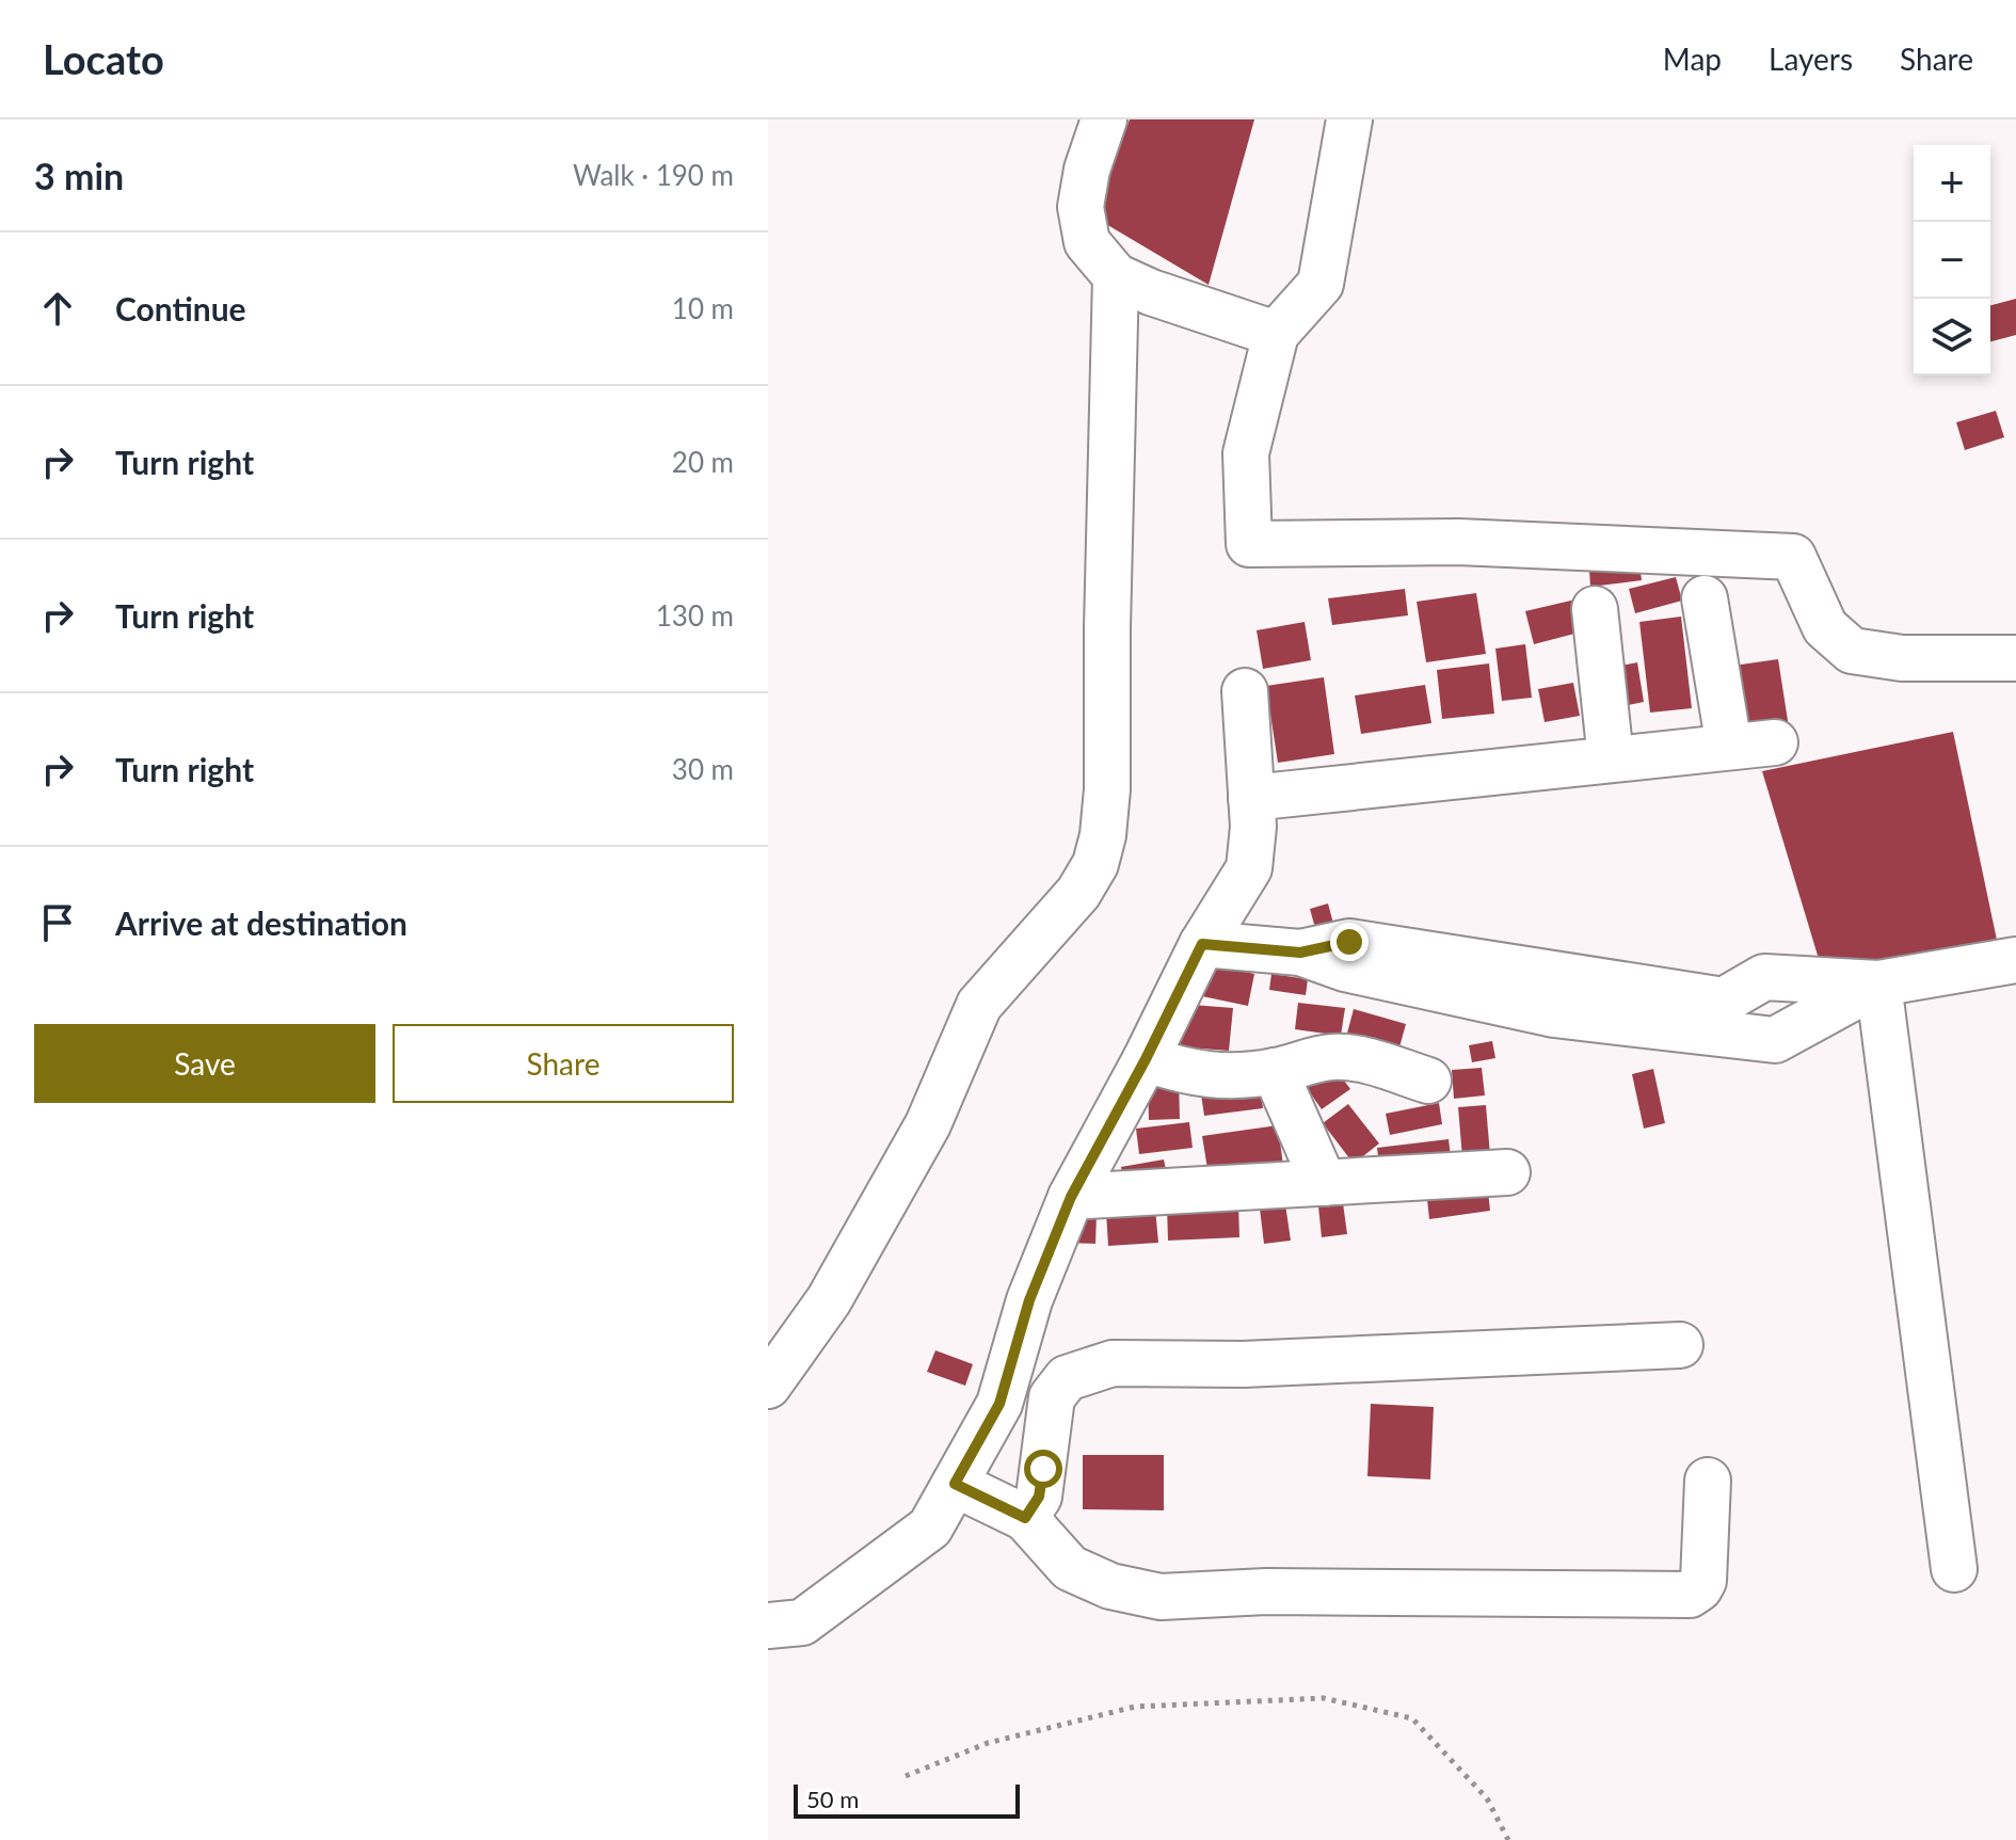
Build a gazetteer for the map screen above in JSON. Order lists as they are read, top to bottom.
{
  "scale_bar": "50 m",
  "page": {
    "header": "Locato",
    "nav": ["Map", "Layers", "Share"],
    "heading": ["3 min", "Walk · 190 m"],
    "map_buttons": ["+", "−"],
    "list": [
      ["Continue", "10 m"],
      ["Turn right", "20 m"],
      ["Turn right", "130 m"],
      ["Turn right", "30 m"],
      "Arrive at destination"
    ],
    "buttons": ["Save", "Share"],
    "scale": "50 m"
  }
}
